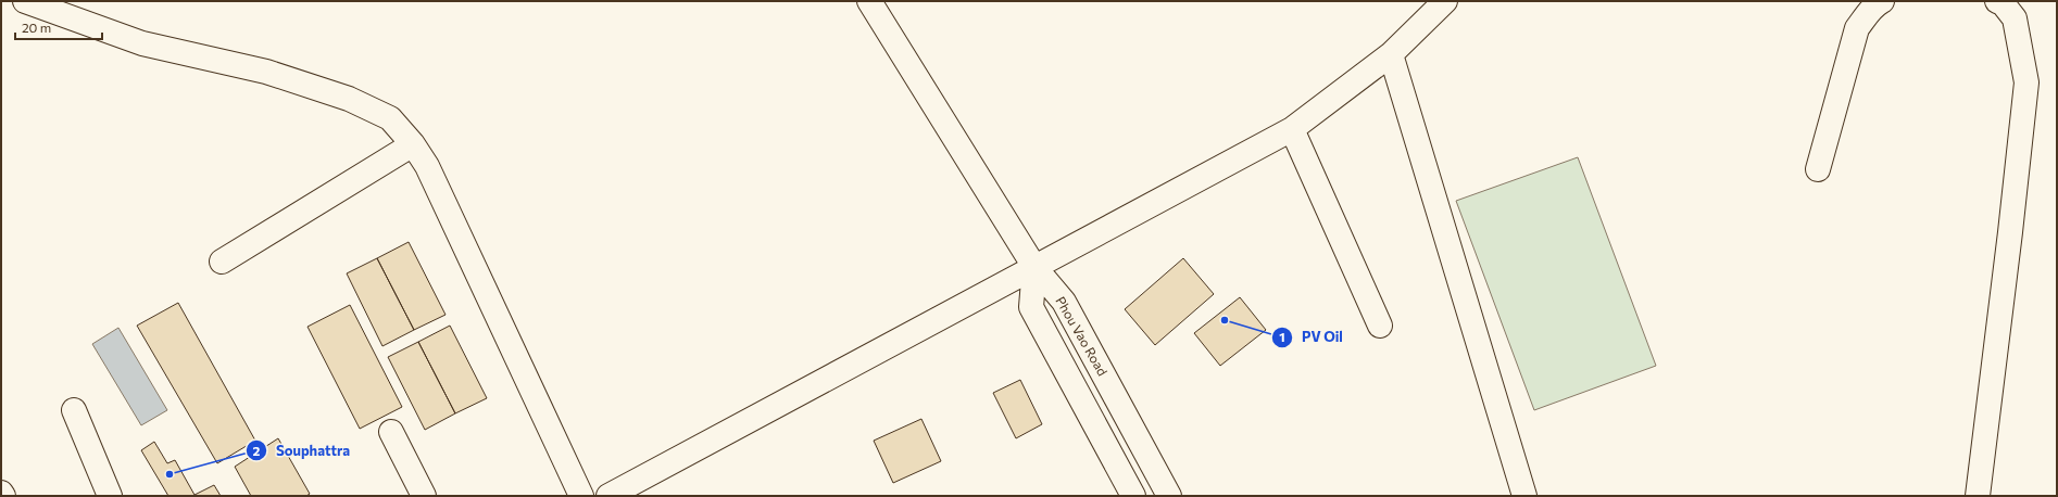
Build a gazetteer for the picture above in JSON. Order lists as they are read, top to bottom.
{
  "streets": {
    "street": ["Phou Vao Road"]
  },
  "places": ["PV Oil", "Souphattra"],
  "scale_bar": "20 m"
}
